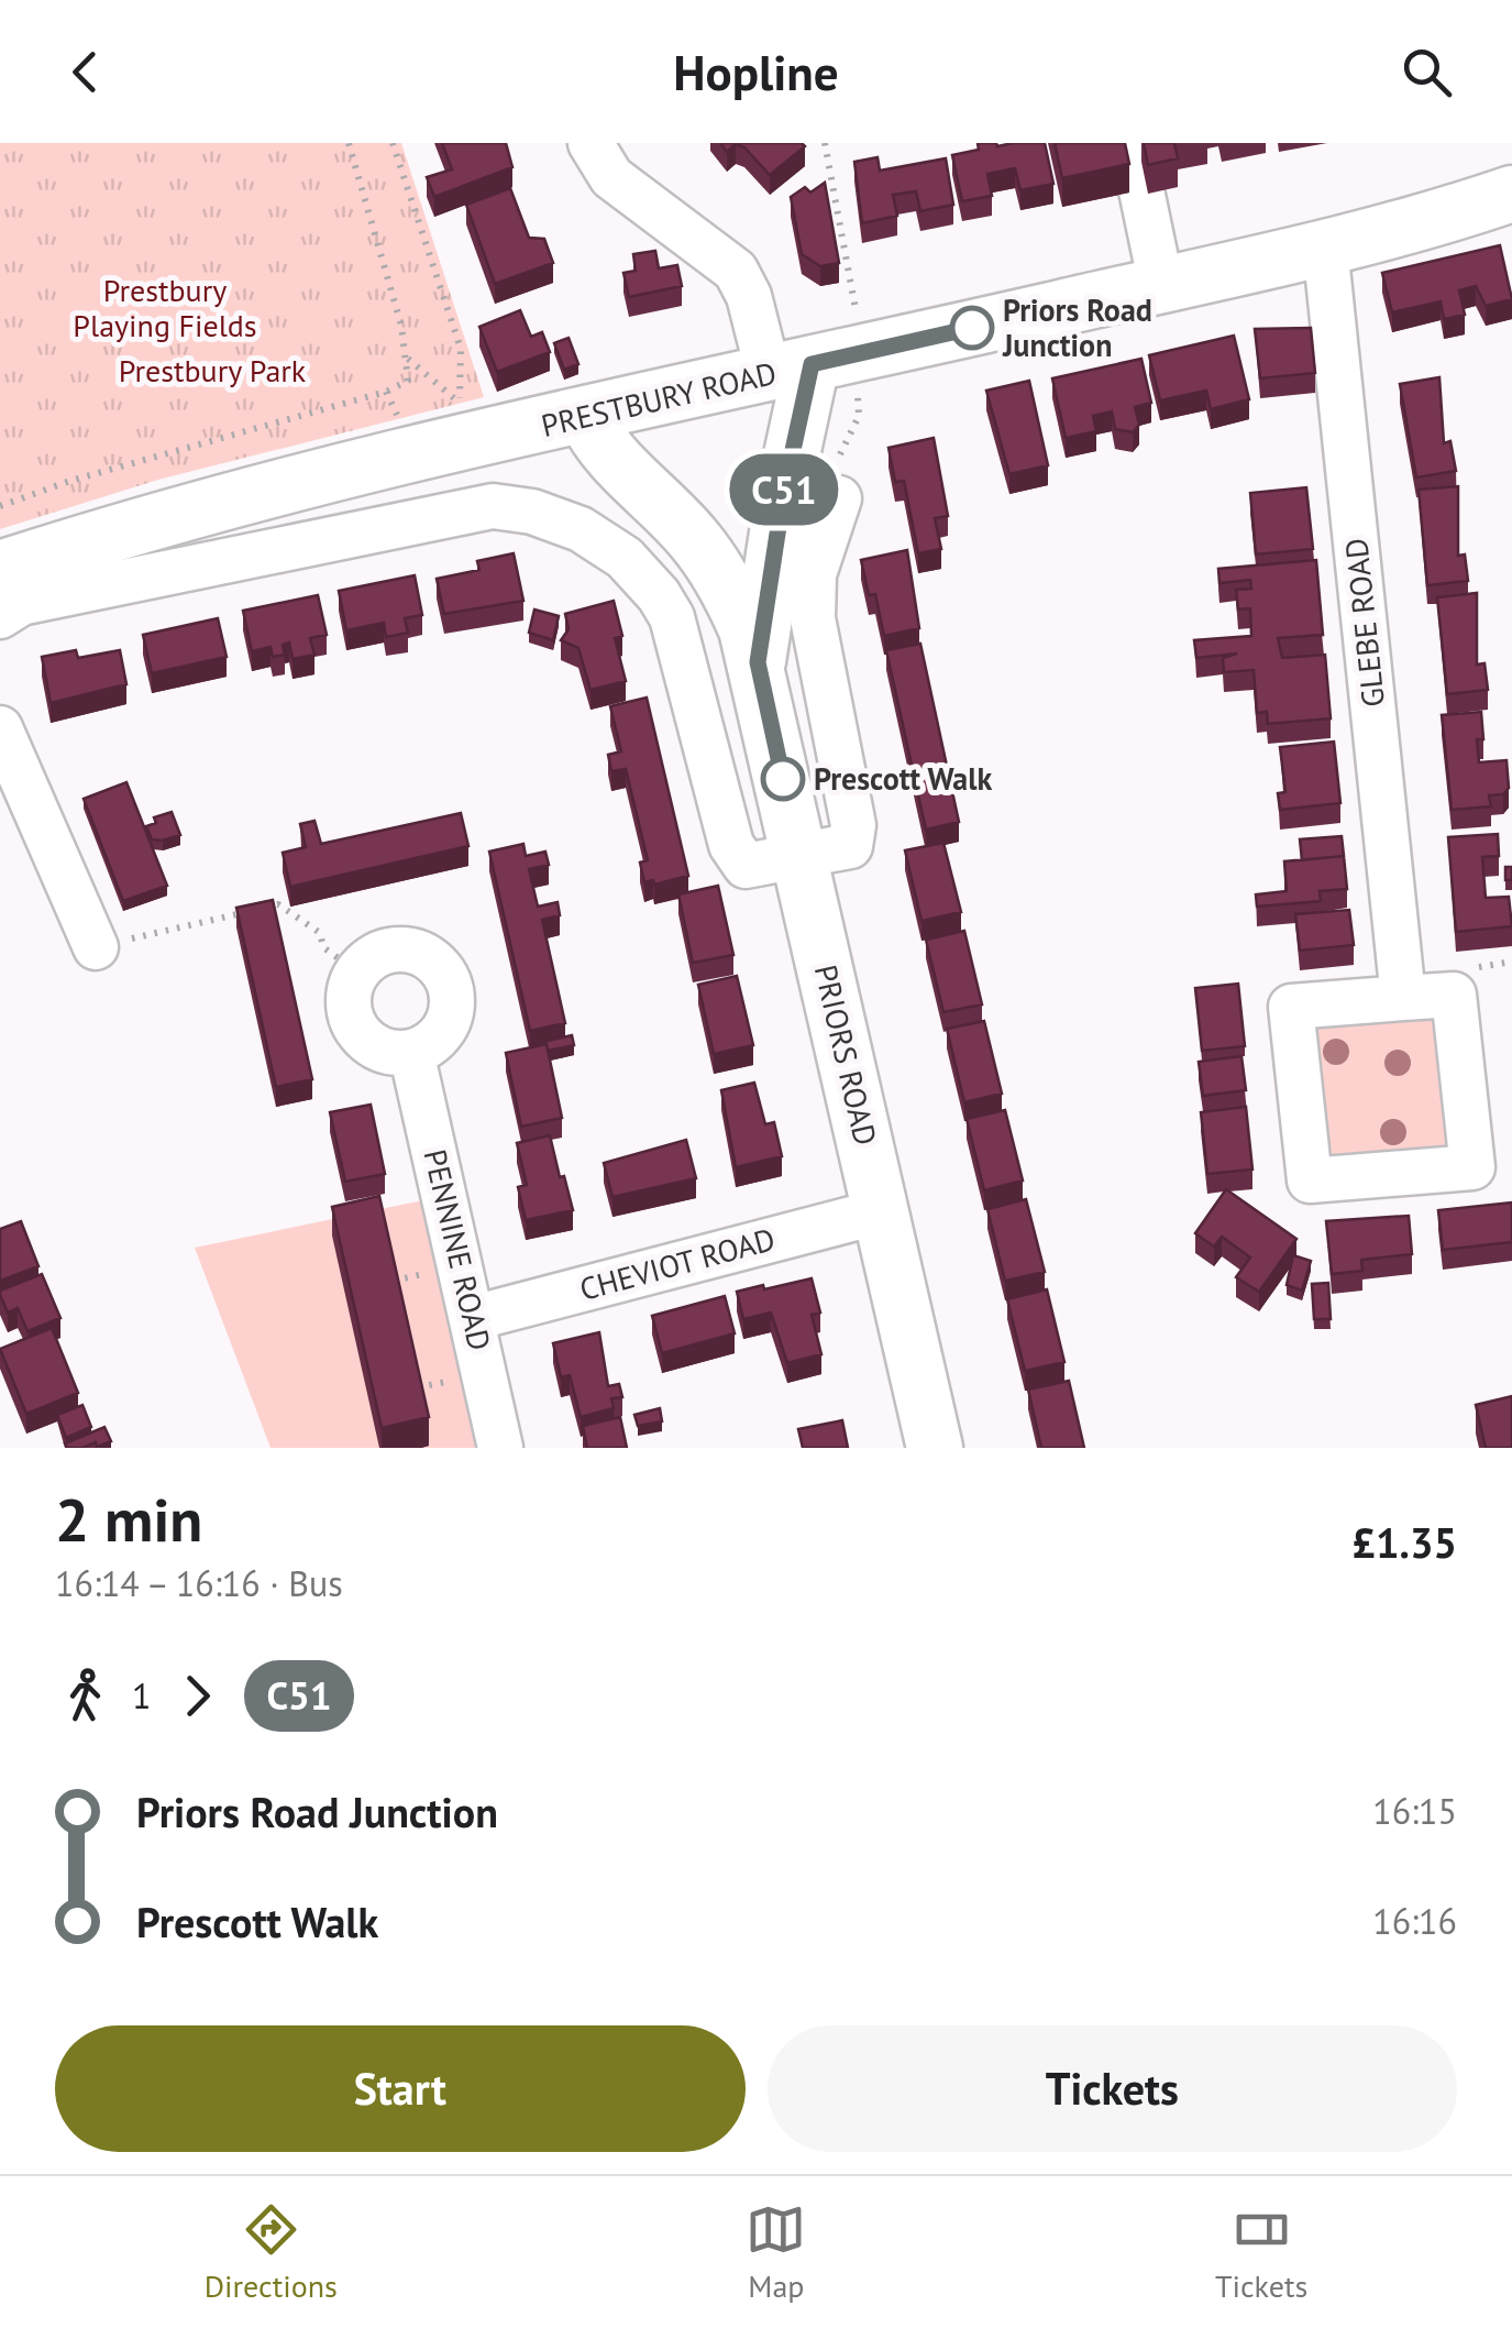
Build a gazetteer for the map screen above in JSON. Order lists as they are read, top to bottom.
{
  "streets": {
    "main road": ["PRESTBURY ROAD", "PRIORS ROAD"],
    "street": ["GLEBE ROAD", "PENNINE ROAD", "CHEVIOT ROAD"]
  },
  "crossings": [
    ["PRESTBURY ROAD", "GLEBE ROAD"],
    ["PRESTBURY ROAD", "PRIORS ROAD"],
    ["PRIORS ROAD", "CHEVIOT ROAD"],
    ["PENNINE ROAD", "CHEVIOT ROAD"]
  ],
  "parks": ["Prestbury Playing Fields", "Prestbury Park"],
  "places": ["Priors Road Junction", "Prescott Walk"],
  "lines": ["bus line C51"],
  "page": {
    "header": "Hopline",
    "on_map": "C51",
    "heading": ["2 min", "16:14 – 16:16 · Bus", "£1.35"],
    "legs": ["1", "C51"],
    "list": [
      {
        "name": "Priors Road Junction",
        "value": "16:15"
      },
      {
        "name": "Prescott Walk",
        "value": "16:16"
      }
    ],
    "buttons": ["Start", "Tickets"],
    "tabs": ["Directions", "Map", "Tickets"]
  }
}
